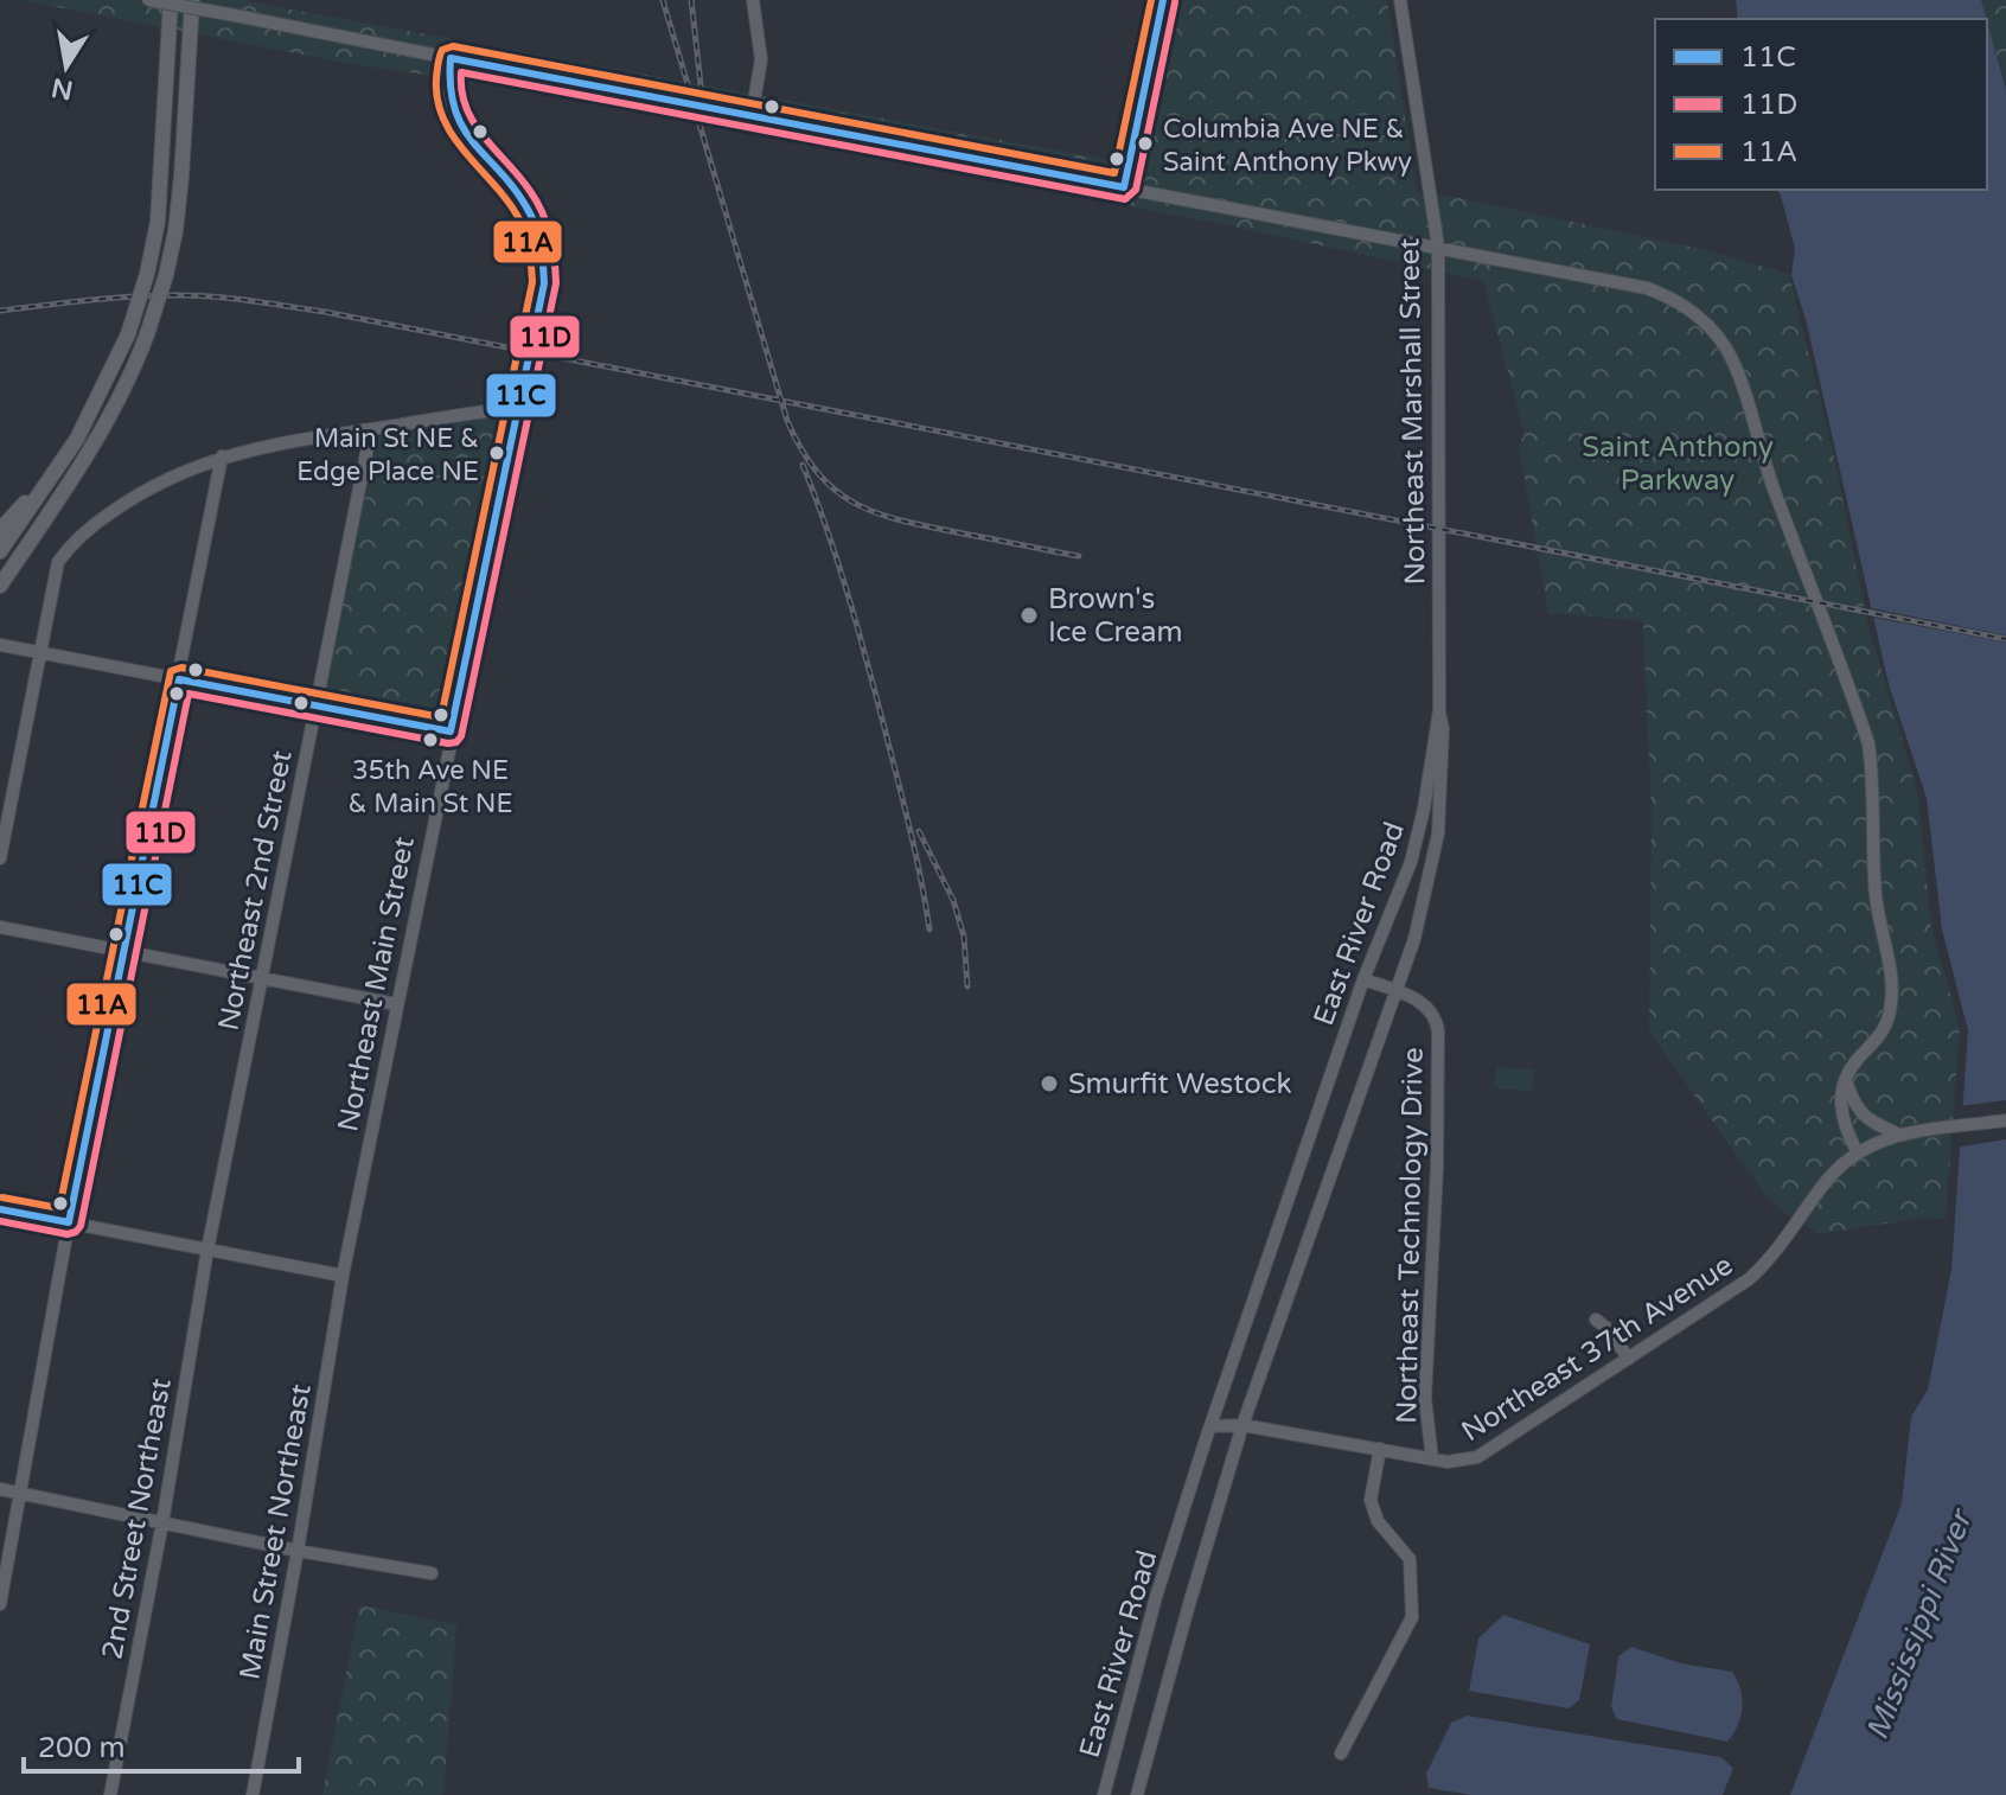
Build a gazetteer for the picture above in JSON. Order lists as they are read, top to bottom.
{
  "streets": {
    "street": [
      "Northeast Marshall Street",
      "Northeast 2nd Street",
      "East River Road",
      "Northeast Main Street",
      "Northeast Technology Drive",
      "Northeast 37th Avenue",
      "2nd Street Northeast",
      "Main Street Northeast"
    ]
  },
  "crossings": [
    ["Northeast Marshall Street", "East River Road"],
    ["Northeast 2nd Street", "2nd Street Northeast"],
    ["East River Road", "Northeast Technology Drive"],
    ["East River Road", "Northeast 37th Avenue"],
    ["Northeast Main Street", "Main Street Northeast"],
    ["Northeast Technology Drive", "Northeast 37th Avenue"]
  ],
  "water": ["Mississippi River"],
  "parks": ["Saint Anthony Parkway"],
  "places": [
    "Columbia Ave NE & Saint Anthony Pkwy",
    "Main St NE & Edge Place NE",
    "Brown's Ice Cream",
    "35th Ave NE & Main St NE",
    "Smurfit Westock"
  ],
  "lines": ["transit line 11C", "transit line 11A", "transit line 11D"],
  "legend": ["11C", "11D", "11A"],
  "scale_bar": "200 m",
  "north": "bottom"
}
